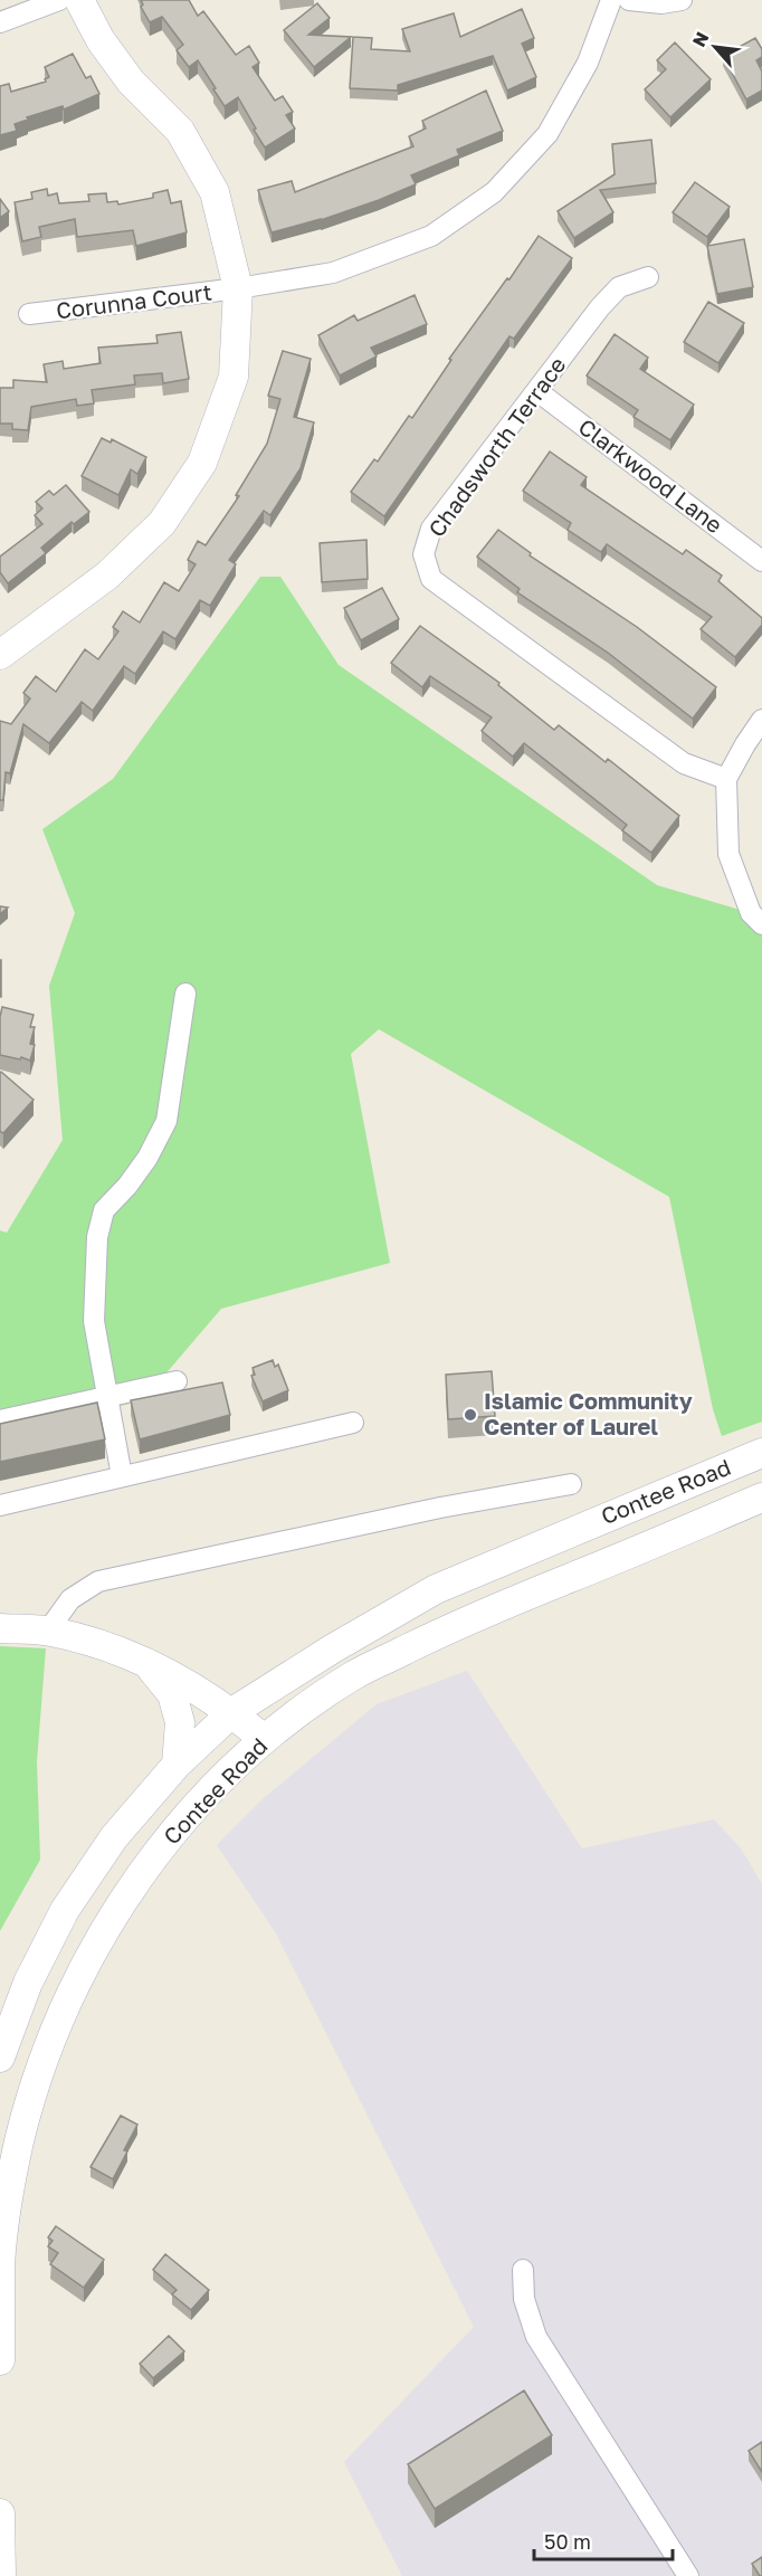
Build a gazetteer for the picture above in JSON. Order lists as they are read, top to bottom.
{
  "streets": {
    "street": [
      "Corunna Court",
      "Chadsworth Terrace",
      "Clarkwood Lane",
      "Contee Road"
    ]
  },
  "crossings": [
    ["Chadsworth Terrace", "Clarkwood Lane"]
  ],
  "places": ["Islamic Community Center of Laurel"],
  "scale_bar": "50 m",
  "north": "top left"
}
